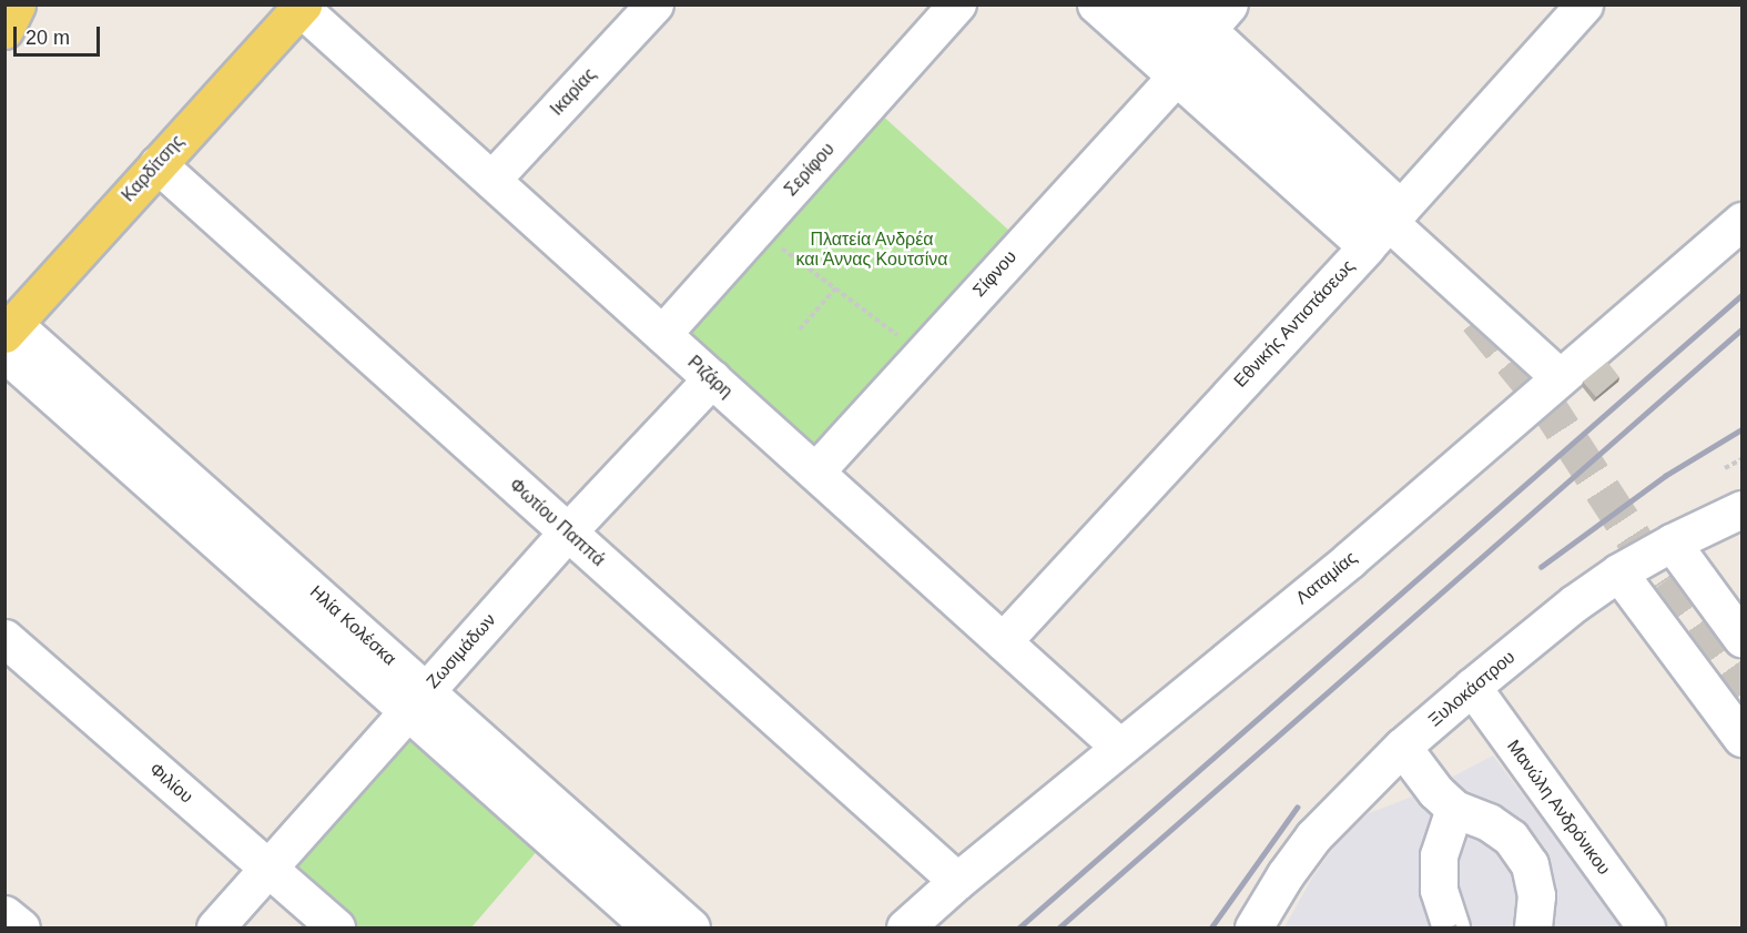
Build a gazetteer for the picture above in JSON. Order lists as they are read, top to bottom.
{
  "streets": {
    "main road": ["Καρδίτσης"],
    "street": [
      "Ικαρίας",
      "Σερίφου",
      "Σίφνου",
      "Εθνικής Αντιστάσεως",
      "Ριζάρη",
      "Φωτίου Παππά",
      "Λαταμίας",
      "Ηλία Κολέσκα",
      "Ζωσιμάδων",
      "Ξυλοκάστρου",
      "Φιλίου",
      "Μανώλη Ανδρόνικου"
    ]
  },
  "crossings": [
    ["Ικαρίας", "Ριζάρη"],
    ["Καρδίτσης", "Ριζάρη"],
    ["Καρδίτσης", "Φωτίου Παππά"],
    ["Καρδίτσης", "Ηλία Κολέσκα"],
    ["Σερίφου", "Ριζάρη"],
    ["Σίφνου", "Ριζάρη"],
    ["Εθνικής Αντιστάσεως", "Ριζάρη"],
    ["Ριζάρη", "Λαταμίας"],
    ["Ριζάρη", "Ζωσιμάδων"],
    ["Φωτίου Παππά", "Λαταμίας"],
    ["Φωτίου Παππά", "Ζωσιμάδων"],
    ["Ηλία Κολέσκα", "Ζωσιμάδων"],
    ["Ζωσιμάδων", "Φιλίου"],
    ["Ξυλοκάστρου", "Μανώλη Ανδρόνικου"]
  ],
  "parks": ["Πλατεία Ανδρέα και Άννας Κουτσίνα"],
  "scale_bar": "20 m"
}
